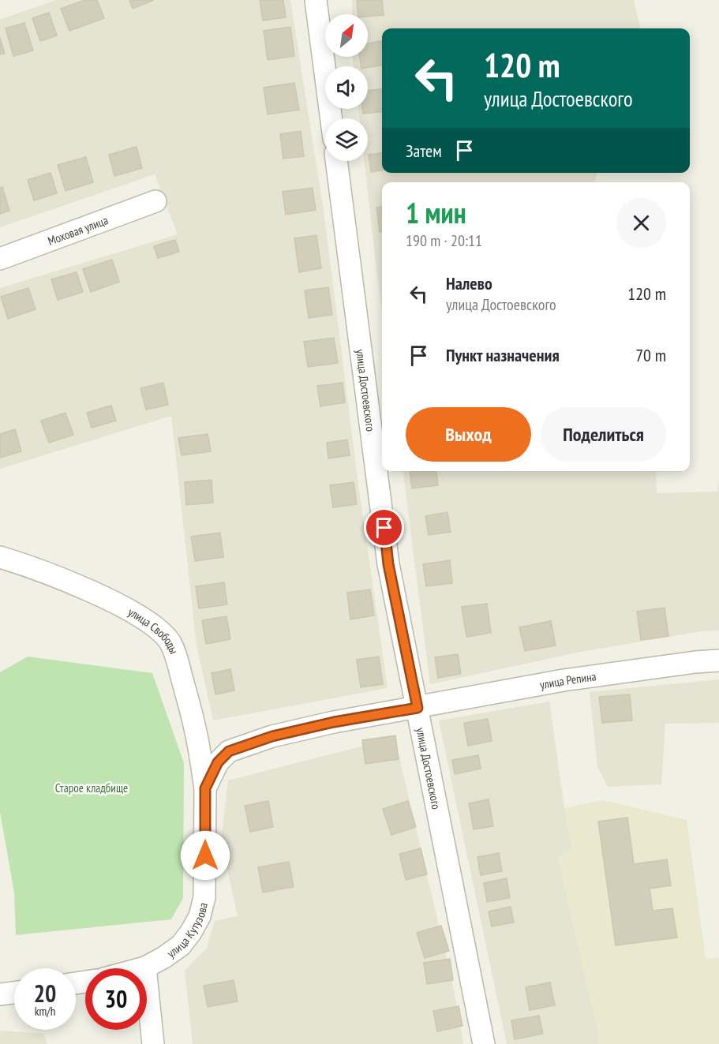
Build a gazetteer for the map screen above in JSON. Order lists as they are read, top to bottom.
{
  "streets": {
    "street": [
      "Моховая улица",
      "улица Достоевского",
      "улица Свободы",
      "улица Репина",
      "улица Кутузова"
    ]
  },
  "crossings": [
    ["улица Достоевского", "улица Репина"],
    ["улица Свободы", "улица Кутузова"]
  ],
  "parks": ["Старое кладбище"],
  "north": "top right",
  "page": {
    "turn": ["120 m", "улица Достоевского"],
    "then": "Затем",
    "heading": ["1 мин", "190 m · 20:11"],
    "list": [
      {
        "name": "Налево",
        "note": "улица Достоевского",
        "value": "120 m"
      },
      {
        "name": "Пункт назначения",
        "value": "70 m"
      }
    ],
    "buttons": ["Выход", "Поделиться"],
    "speed": "20 km/h",
    "limit": "30"
  }
}
